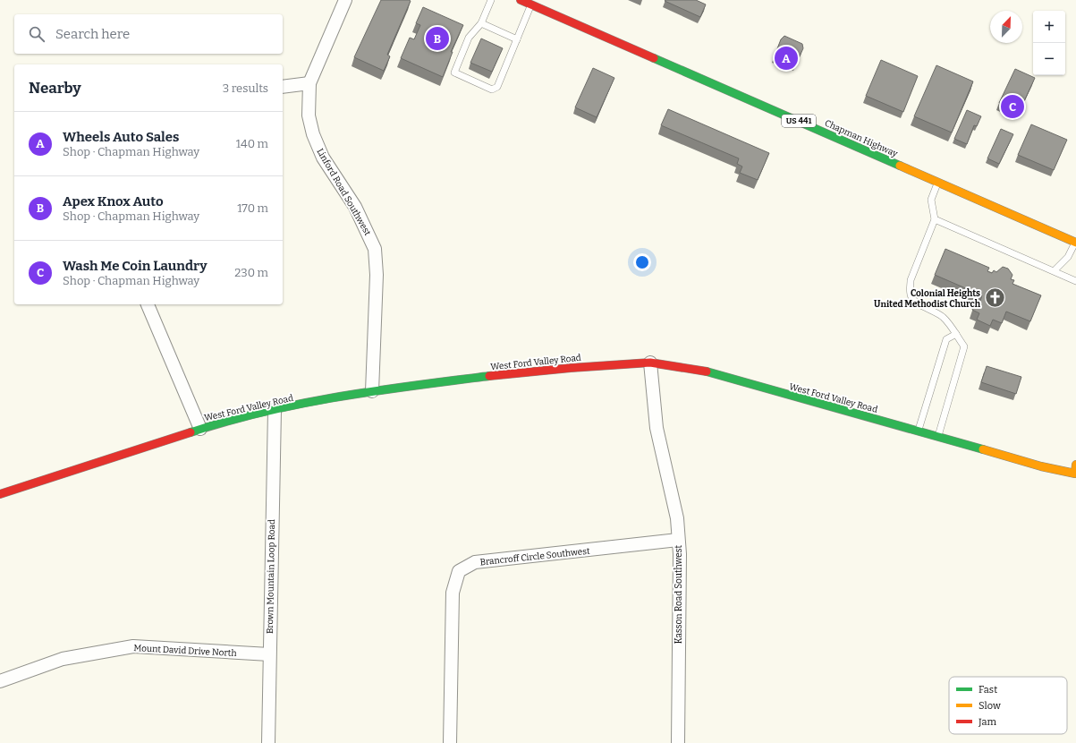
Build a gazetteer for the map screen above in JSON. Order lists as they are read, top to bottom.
{
  "streets": {
    "main road": ["US 441", "Chapman Highway", "West Ford Valley Road"],
    "street": [
      "Linford Road Southwest",
      "Brancroff Circle Southwest",
      "Brown Mountain Loop Road",
      "Kasson Road Southwest",
      "Mount David Drive North"
    ]
  },
  "crossings": [
    ["Linford Road Southwest", "West Ford Valley Road"],
    ["West Ford Valley Road", "Brown Mountain Loop Road"],
    ["West Ford Valley Road", "Kasson Road Southwest"],
    ["Brancroff Circle Southwest", "Kasson Road Southwest"],
    ["Brown Mountain Loop Road", "Mount David Drive North"]
  ],
  "places": {
    "church": ["Colonial Heights United Methodist Church"]
  },
  "legend": ["Fast", "Slow", "Jam"],
  "north": "top right",
  "page": {
    "map_buttons": ["+", "−"],
    "search": "Search here",
    "pins": ["B", "A", "C"],
    "heading": ["Nearby", "3 results"],
    "list": [
      {
        "mark": "A",
        "name": "Wheels Auto Sales",
        "note": "Shop · Chapman Highway",
        "value": "140 m"
      },
      {
        "mark": "B",
        "name": "Apex Knox Auto",
        "note": "Shop · Chapman Highway",
        "value": "170 m"
      },
      {
        "mark": "C",
        "name": "Wash Me Coin Laundry",
        "note": "Shop · Chapman Highway",
        "value": "230 m"
      }
    ]
  }
}
